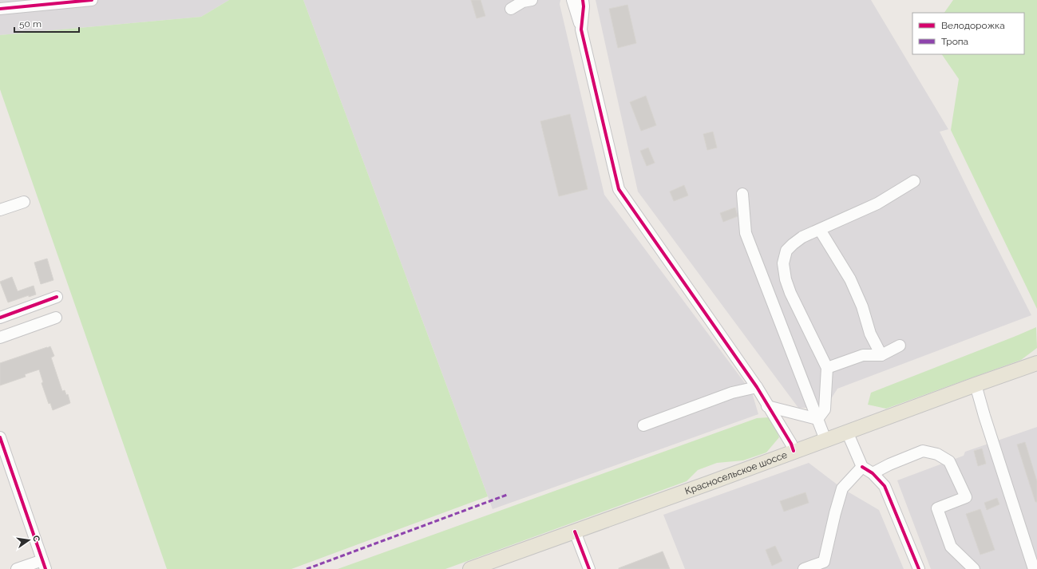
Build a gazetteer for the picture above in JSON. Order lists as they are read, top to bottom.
{
  "streets": {
    "main road": ["Красносельское шоссе"]
  },
  "legend": ["Велодорожка", "Тропа"],
  "scale_bar": "50 m",
  "north": "right"
}
